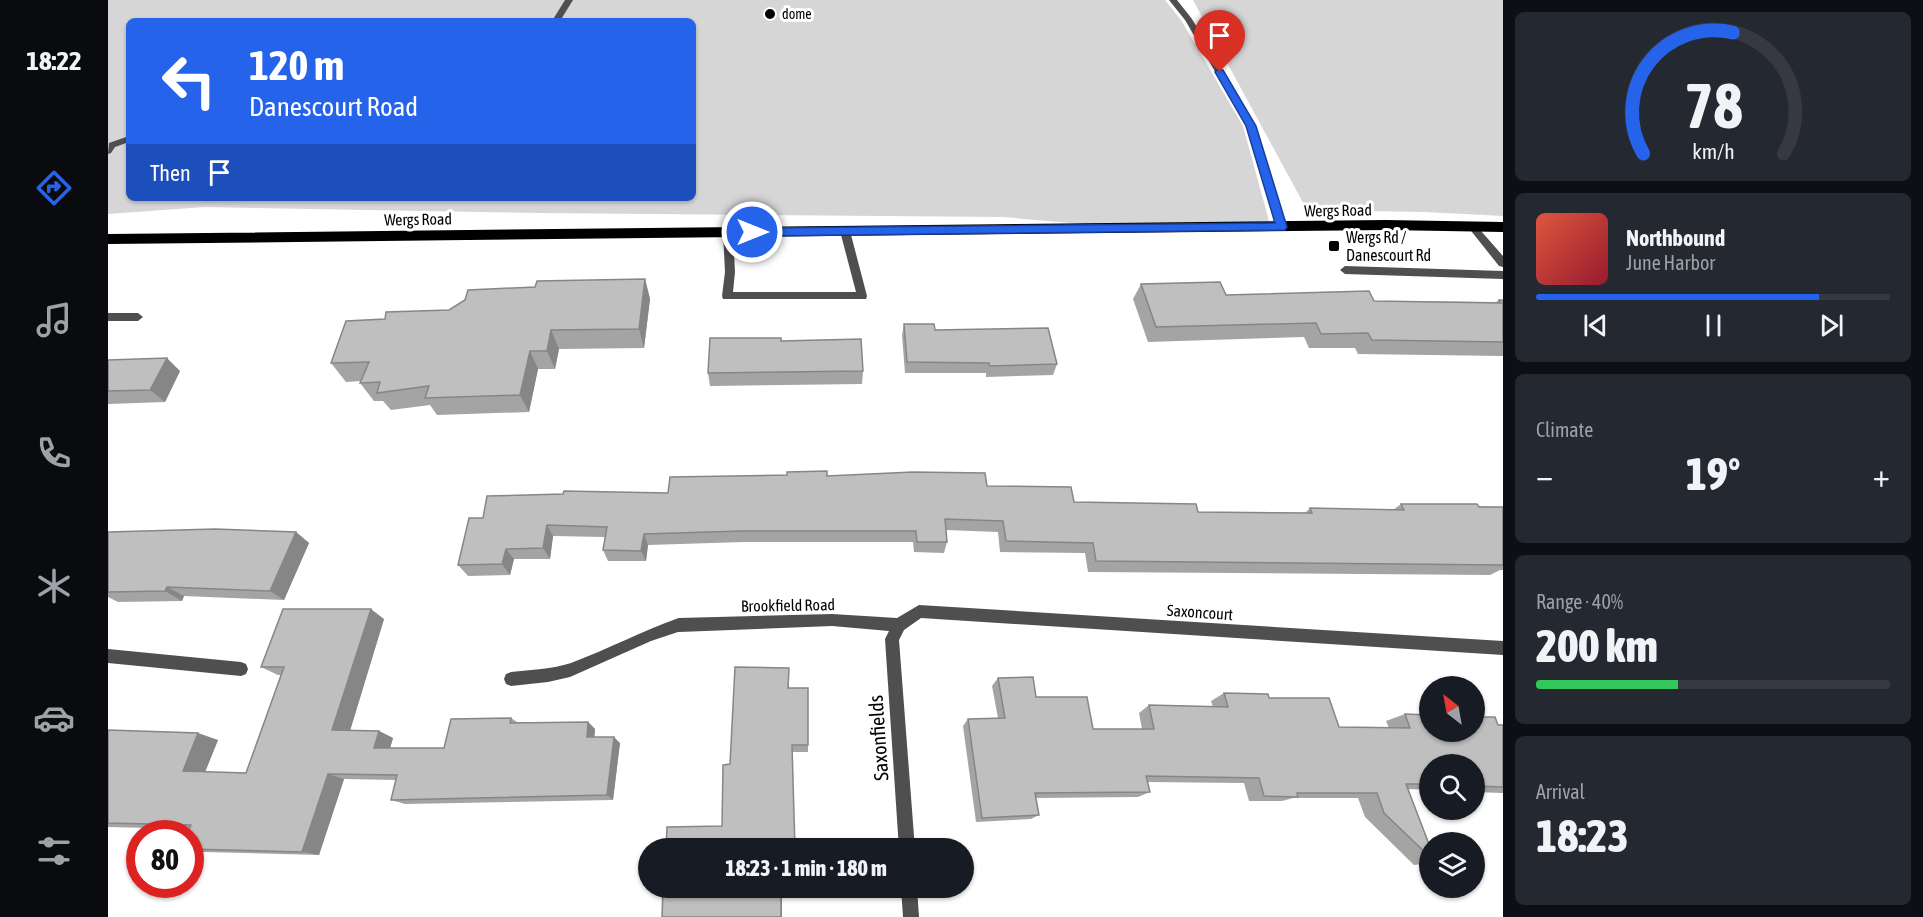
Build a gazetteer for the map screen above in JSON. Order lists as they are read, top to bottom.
{
  "streets": {
    "highway": ["Wergs Road"],
    "street": ["Brookfield Road", "Saxoncourt", "Saxonfields"]
  },
  "crossings": [
    ["Brookfield Road", "Saxoncourt"],
    ["Brookfield Road", "Saxonfields"],
    ["Saxoncourt", "Saxonfields"]
  ],
  "places": {
    "other": ["dome"],
    "transit": ["Wergs Rd / Danescourt Rd"]
  },
  "north": "top left",
  "page": {
    "tabs": "18:22",
    "turn": ["120 m", "Danescourt Road"],
    "then": "Then",
    "song": ["Northbound", "June Harbor"],
    "tile": [
      "Climate",
      ["Range · 40%", "200 km"],
      ["Arrival", "18:23"]
    ],
    "heat": ["−", "19°", "+"],
    "limit": "80",
    "trip": "18:23 · 1 min · 180 m",
    "gauge": ["78", "km/h"]
  }
}
